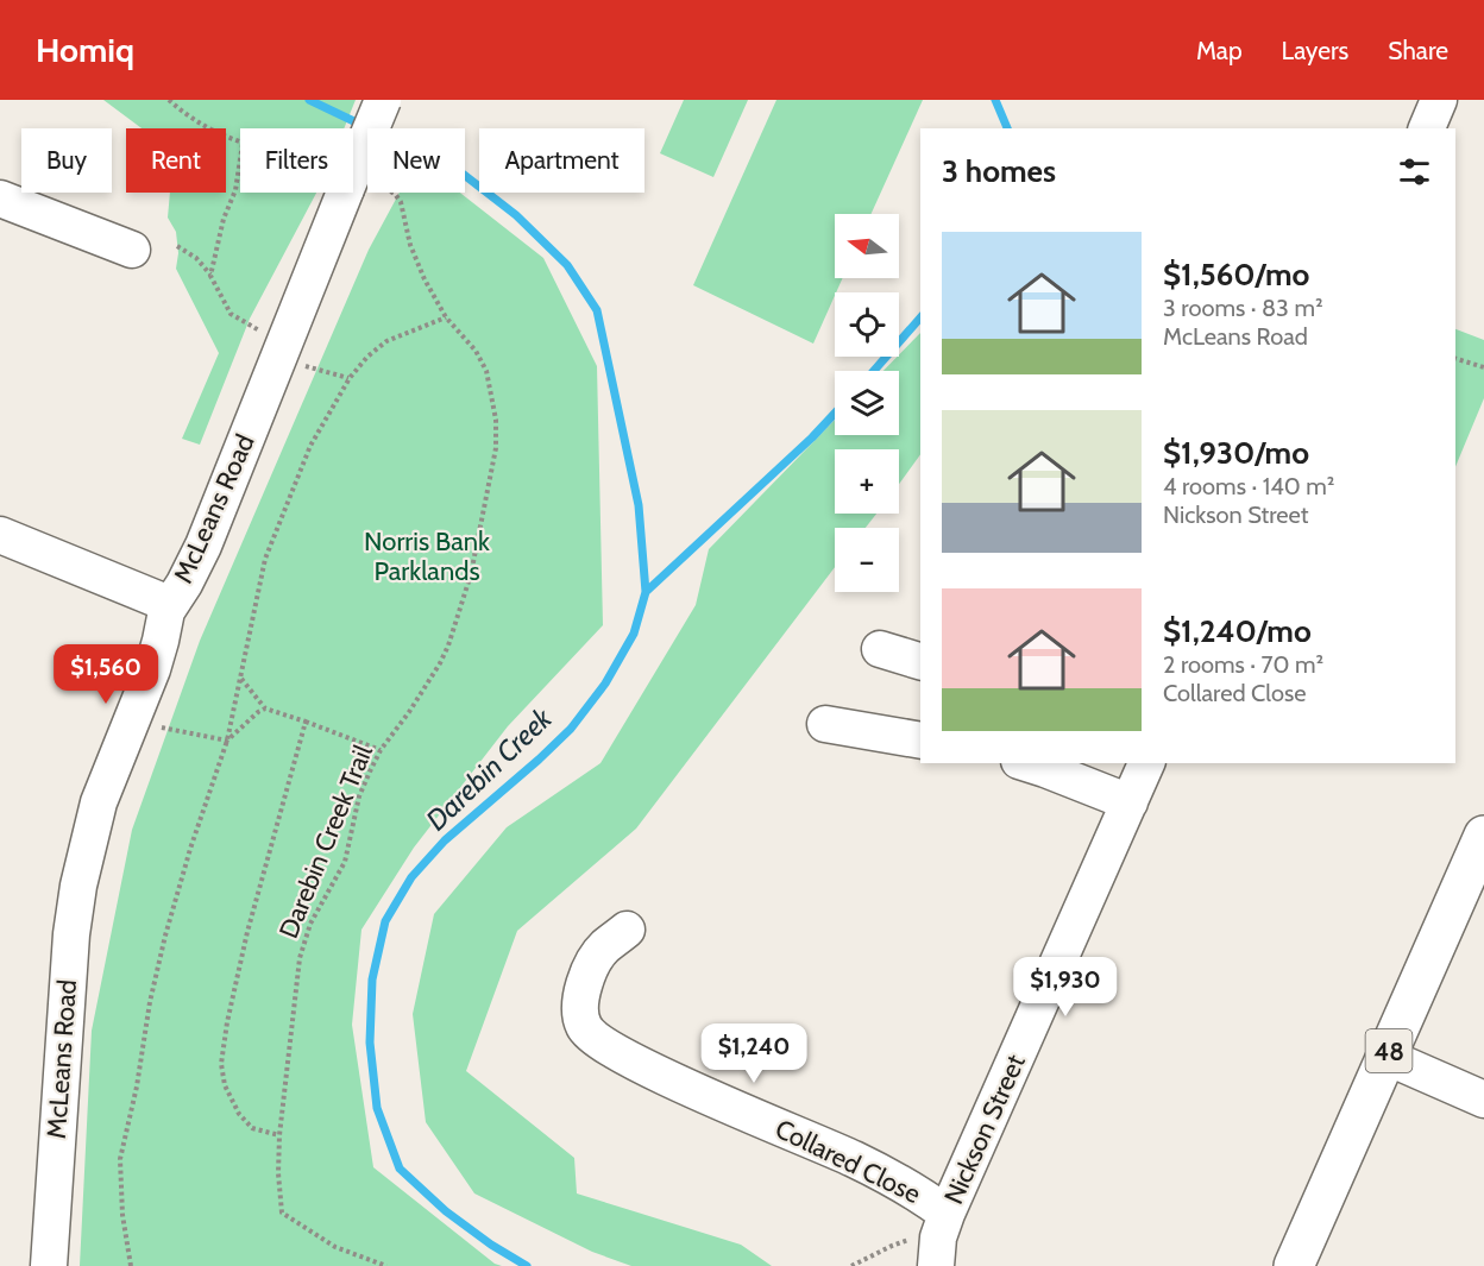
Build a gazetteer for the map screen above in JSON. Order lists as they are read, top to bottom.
{
  "streets": {
    "main road": ["48"],
    "street": ["McLeans Road", "Nickson Street", "Collared Close"],
    "path": ["Darebin Creek Trail"]
  },
  "crossings": [
    ["Nickson Street", "Collared Close"]
  ],
  "water": ["Darebin Creek"],
  "parks": ["Norris Bank Parklands"],
  "north": "left",
  "page": {
    "header": "Homiq",
    "nav": ["Map", "Layers", "Share"],
    "chip": [
      "Buy",
      "Rent",
      "Filters",
      "New",
      "Apartment"
    ],
    "heading": "3 homes",
    "map_buttons": ["+", "−"],
    "list": [
      {
        "name": "$1,560/mo",
        "note": "3 rooms · 83 m² · McLeans Road"
      },
      {
        "name": "$1,930/mo",
        "note": "4 rooms · 140 m² · Nickson Street"
      },
      {
        "name": "$1,240/mo",
        "note": "2 rooms · 70 m² · Collared Close"
      }
    ],
    "price": ["$1,560", "$1,930", "$1,240"]
  }
}
